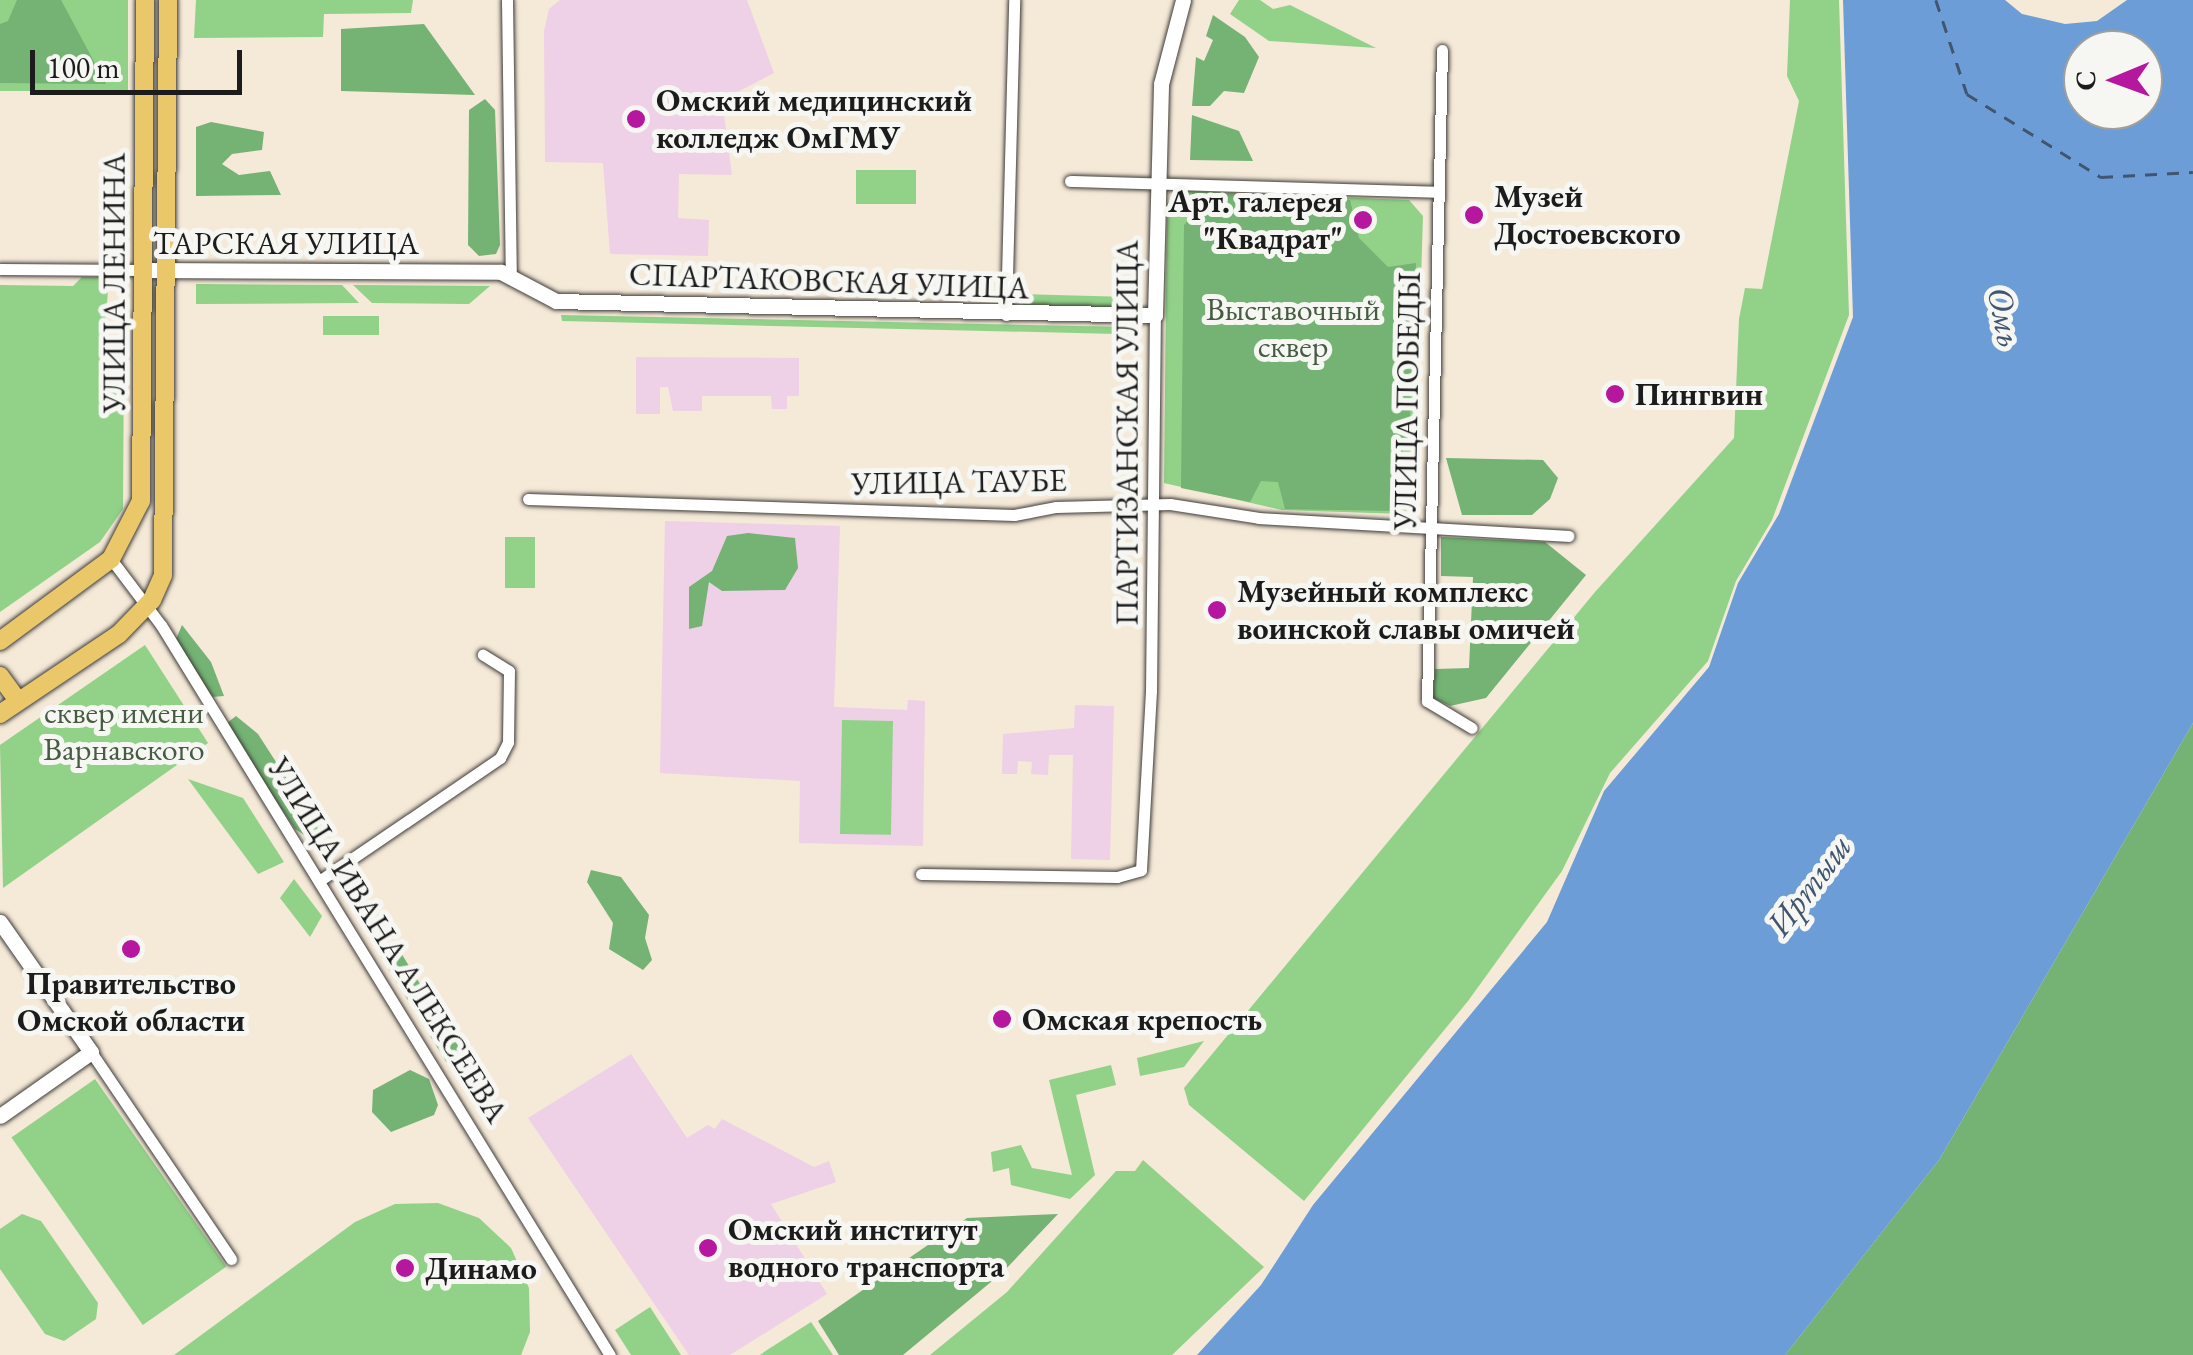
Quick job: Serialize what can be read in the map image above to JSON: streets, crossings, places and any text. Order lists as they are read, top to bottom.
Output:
{
  "streets": {
    "main road": ["УЛИЦА ЛЕНИНА"],
    "street": [
      "ТАРСКАЯ УЛИЦА",
      "СПАРТАКОВСКАЯ УЛИЦА",
      "УЛИЦА ПОБЕДЫ",
      "ПАРТИЗАНСКАЯ УЛИЦА",
      "УЛИЦА ТАУБЕ",
      "УЛИЦА ИВАНА АЛЕКСЕЕВА"
    ]
  },
  "crossings": [
    ["ТАРСКАЯ УЛИЦА", "СПАРТАКОВСКАЯ УЛИЦА"],
    ["ТАРСКАЯ УЛИЦА", "УЛИЦА ЛЕНИНА"],
    ["СПАРТАКОВСКАЯ УЛИЦА", "ПАРТИЗАНСКАЯ УЛИЦА"],
    ["УЛИЦА ЛЕНИНА", "УЛИЦА ИВАНА АЛЕКСЕЕВА"],
    ["УЛИЦА ПОБЕДЫ", "УЛИЦА ТАУБЕ"],
    ["ПАРТИЗАНСКАЯ УЛИЦА", "УЛИЦА ТАУБЕ"]
  ],
  "water": ["Омь", "Иртыш"],
  "parks": ["Выставочный сквер", "сквер имени Варнавского"],
  "places": [
    "Омский медицинский колледж ОмГМУ",
    "Музей Достоевского",
    "Арт. галерея \"Квадрат\"",
    "Пингвин",
    "Музейный комплекс воинской славы омичей",
    "Правительство Омской области",
    "Омская крепость",
    "Омский институт водного транспорта",
    "Динамо"
  ],
  "scale_bar": "100 m",
  "north": "left"
}
